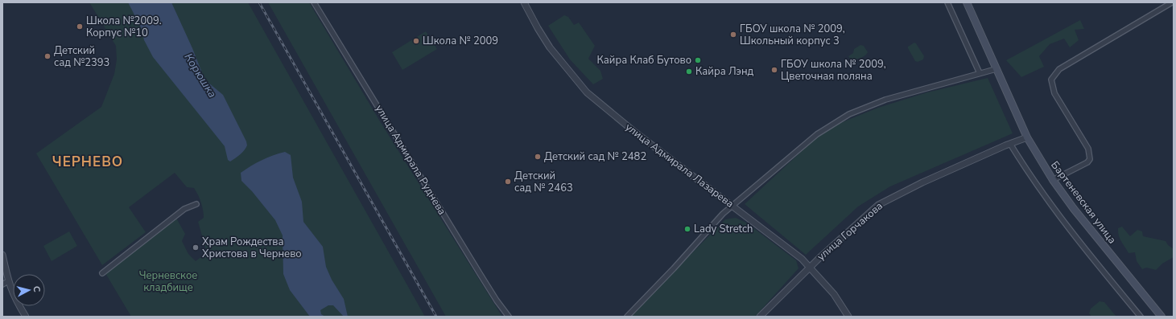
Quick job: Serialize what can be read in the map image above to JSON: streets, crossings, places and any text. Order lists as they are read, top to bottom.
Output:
{
  "streets": {
    "main road": ["Бартеневская улица"],
    "street": ["улица Адмирала Руднева", "улица Адмирала Лазарева", "улица Горчакова"]
  },
  "crossings": [
    ["улица Адмирала Лазарева", "улица Горчакова"],
    ["Бартеневская улица", "улица Горчакова"]
  ],
  "districts": ["ЧЕРНЕВО"],
  "water": ["Корюшка"],
  "parks": ["Черневское кладбище"],
  "places": [
    "Школа №2009. Корпус №10",
    "ГБОУ школа № 2009, Школьный корпус 3",
    "Школа № 2009",
    "Детский сад №2393",
    "Кайра Клаб Бутово",
    "ГБОУ школа № 2009, Цветочная поляна",
    "Кайра Лэнд",
    "Детский сад № 2482",
    "Детский сад № 2463",
    "Lady Stretch",
    "Храм Рождества Христова в Чернево"
  ],
  "north": "right"
}
